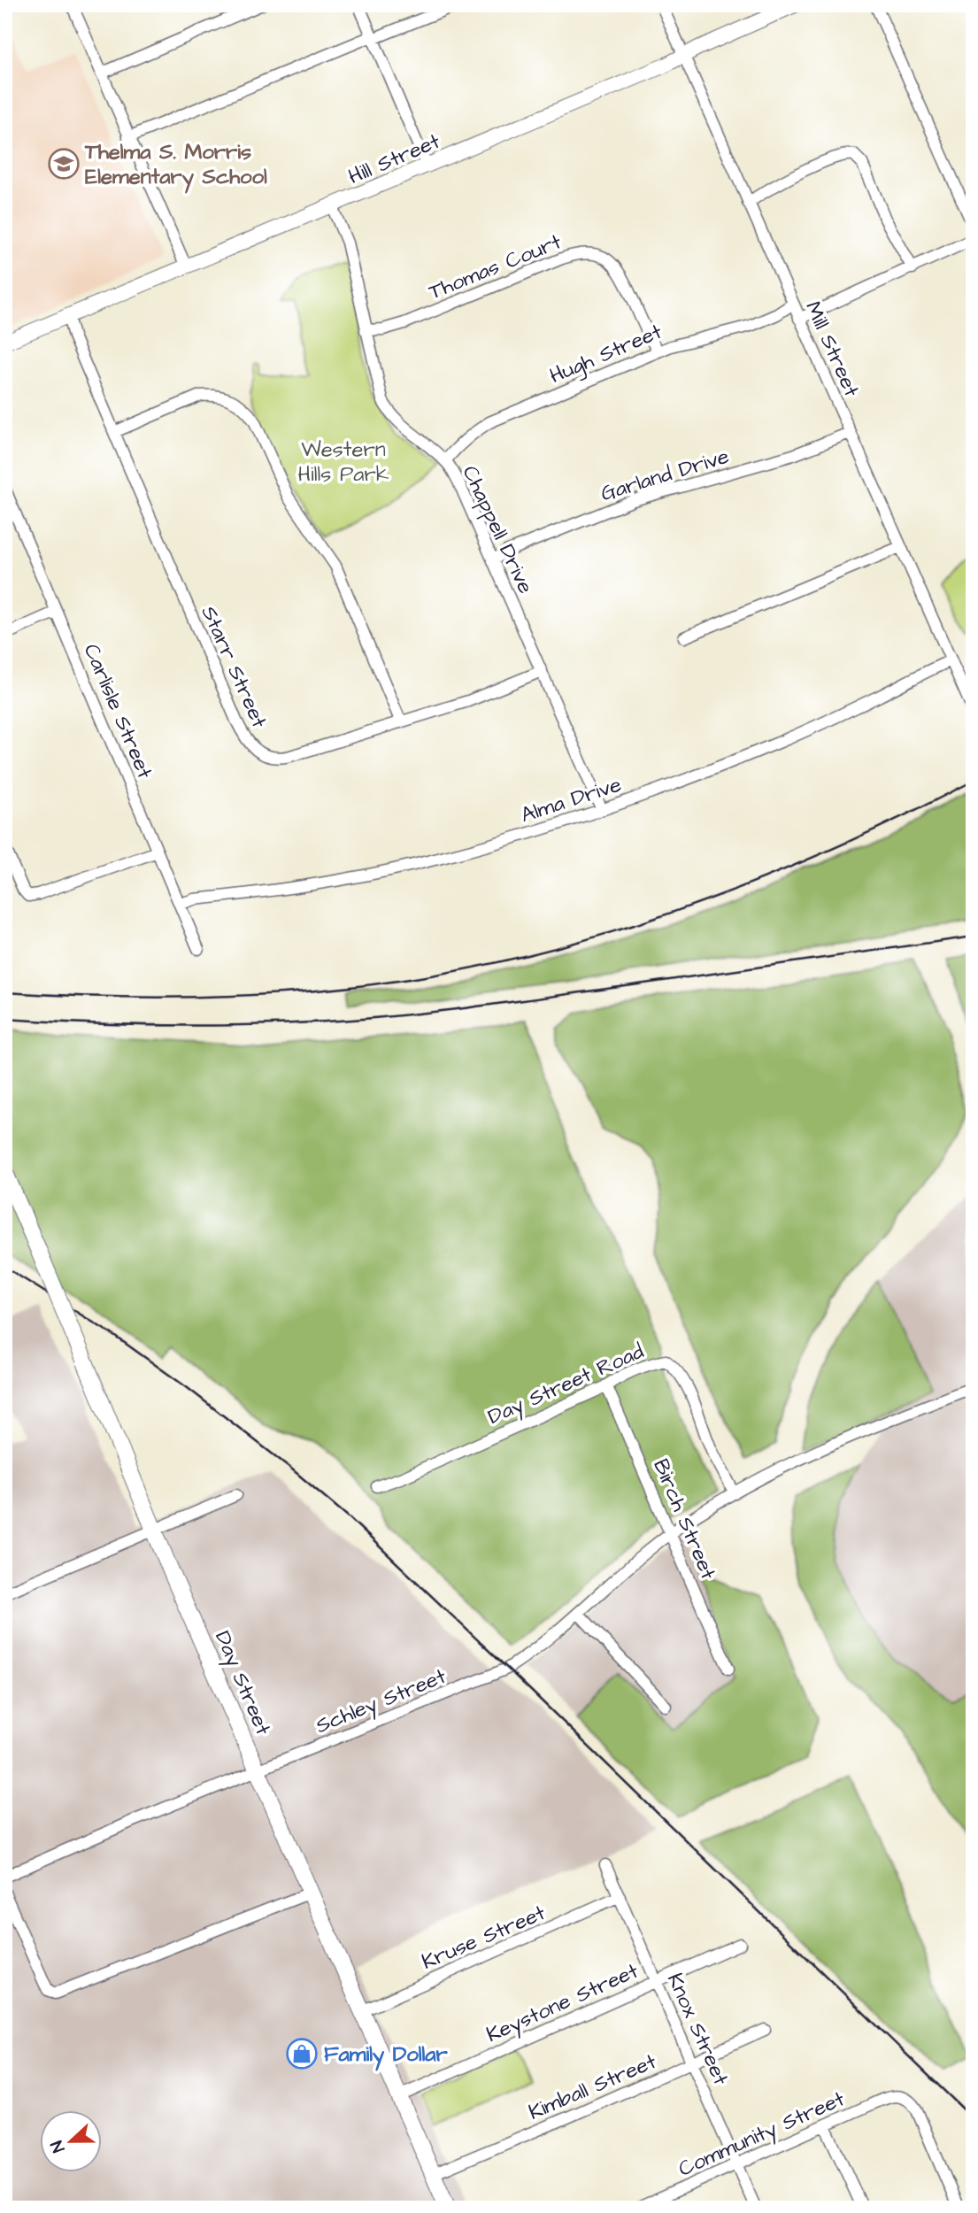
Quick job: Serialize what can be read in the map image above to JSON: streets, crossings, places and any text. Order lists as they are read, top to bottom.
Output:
{
  "streets": {
    "main road": ["Day Street"],
    "street": [
      "Hill Street",
      "Thomas Court",
      "Mill Street",
      "Hugh Street",
      "Garland Drive",
      "Chappell Drive",
      "Starr Street",
      "Carlisle Street",
      "Alma Drive",
      "Day Street Road",
      "Birch Street",
      "Schley Street",
      "Kruse Street",
      "Keystone Street",
      "Knox Street",
      "Kimball Street",
      "Community Street"
    ]
  },
  "crossings": [
    ["Hill Street", "Mill Street"],
    ["Hill Street", "Chappell Drive"],
    ["Hill Street", "Starr Street"],
    ["Thomas Court", "Hugh Street"],
    ["Thomas Court", "Chappell Drive"],
    ["Mill Street", "Hugh Street"],
    ["Mill Street", "Garland Drive"],
    ["Mill Street", "Alma Drive"],
    ["Hugh Street", "Chappell Drive"],
    ["Garland Drive", "Chappell Drive"],
    ["Chappell Drive", "Starr Street"],
    ["Chappell Drive", "Alma Drive"],
    ["Carlisle Street", "Alma Drive"],
    ["Day Street Road", "Birch Street"],
    ["Day Street Road", "Schley Street"],
    ["Birch Street", "Schley Street"],
    ["Day Street", "Schley Street"],
    ["Day Street", "Kruse Street"],
    ["Day Street", "Keystone Street"],
    ["Day Street", "Kimball Street"],
    ["Kruse Street", "Knox Street"],
    ["Keystone Street", "Knox Street"],
    ["Knox Street", "Kimball Street"],
    ["Knox Street", "Community Street"]
  ],
  "parks": ["Western Hills Park"],
  "places": {
    "school or university": ["Thelma S. Morris Elementary School"],
    "shop": ["Family Dollar"]
  },
  "north": "left"
}
